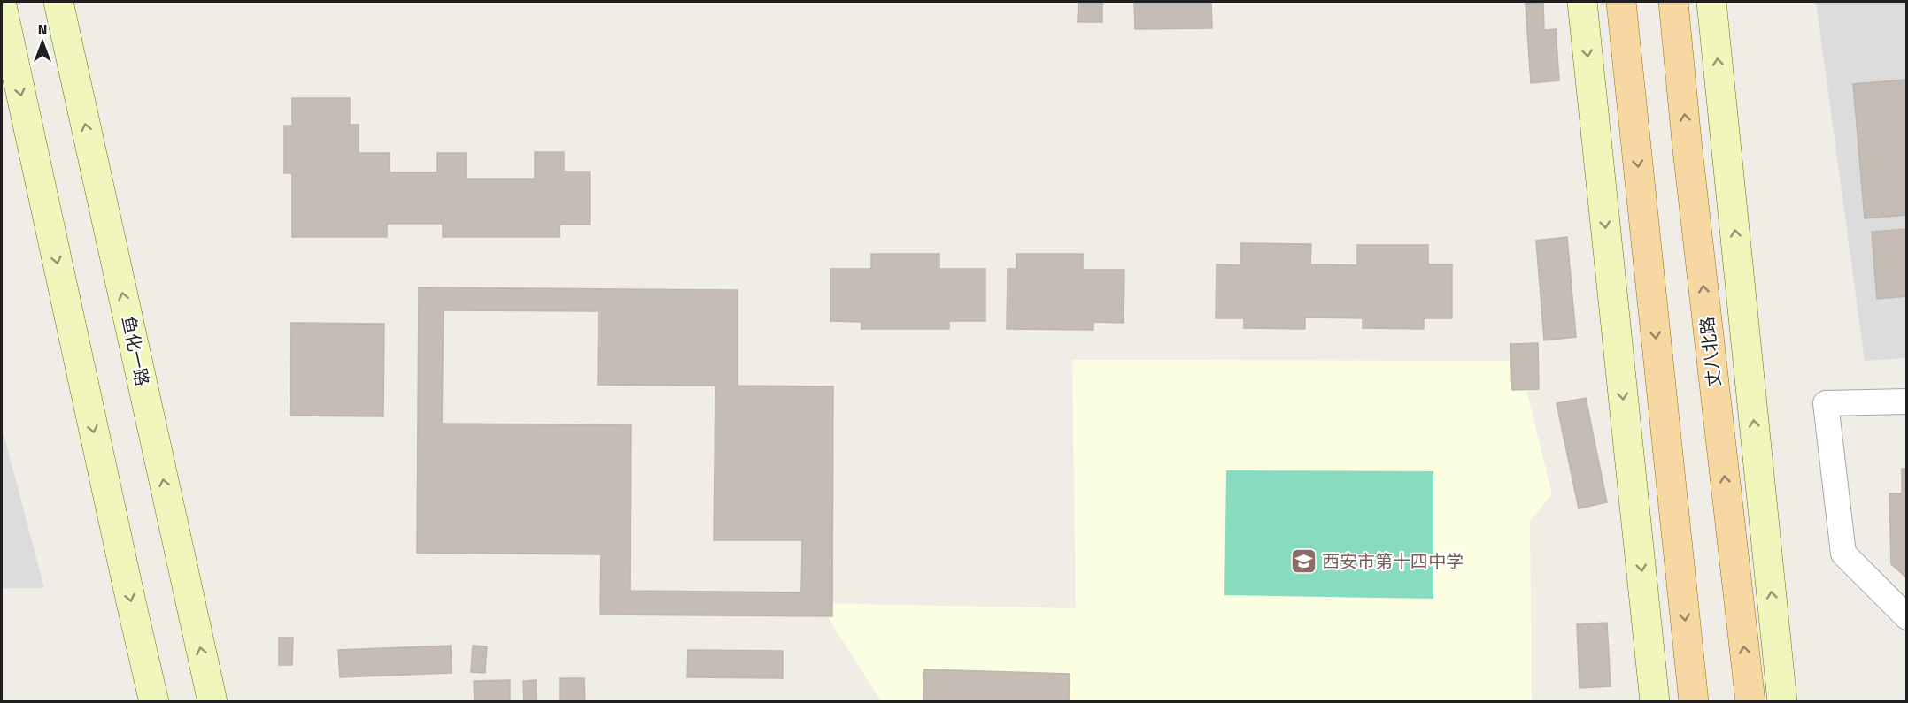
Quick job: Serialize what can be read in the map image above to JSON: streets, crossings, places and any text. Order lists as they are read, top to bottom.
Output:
{
  "streets": {
    "main road": ["鱼化一路", "丈八北路"]
  },
  "places": {
    "school or university": ["西安市第十四中学"]
  },
  "north": "top"
}
